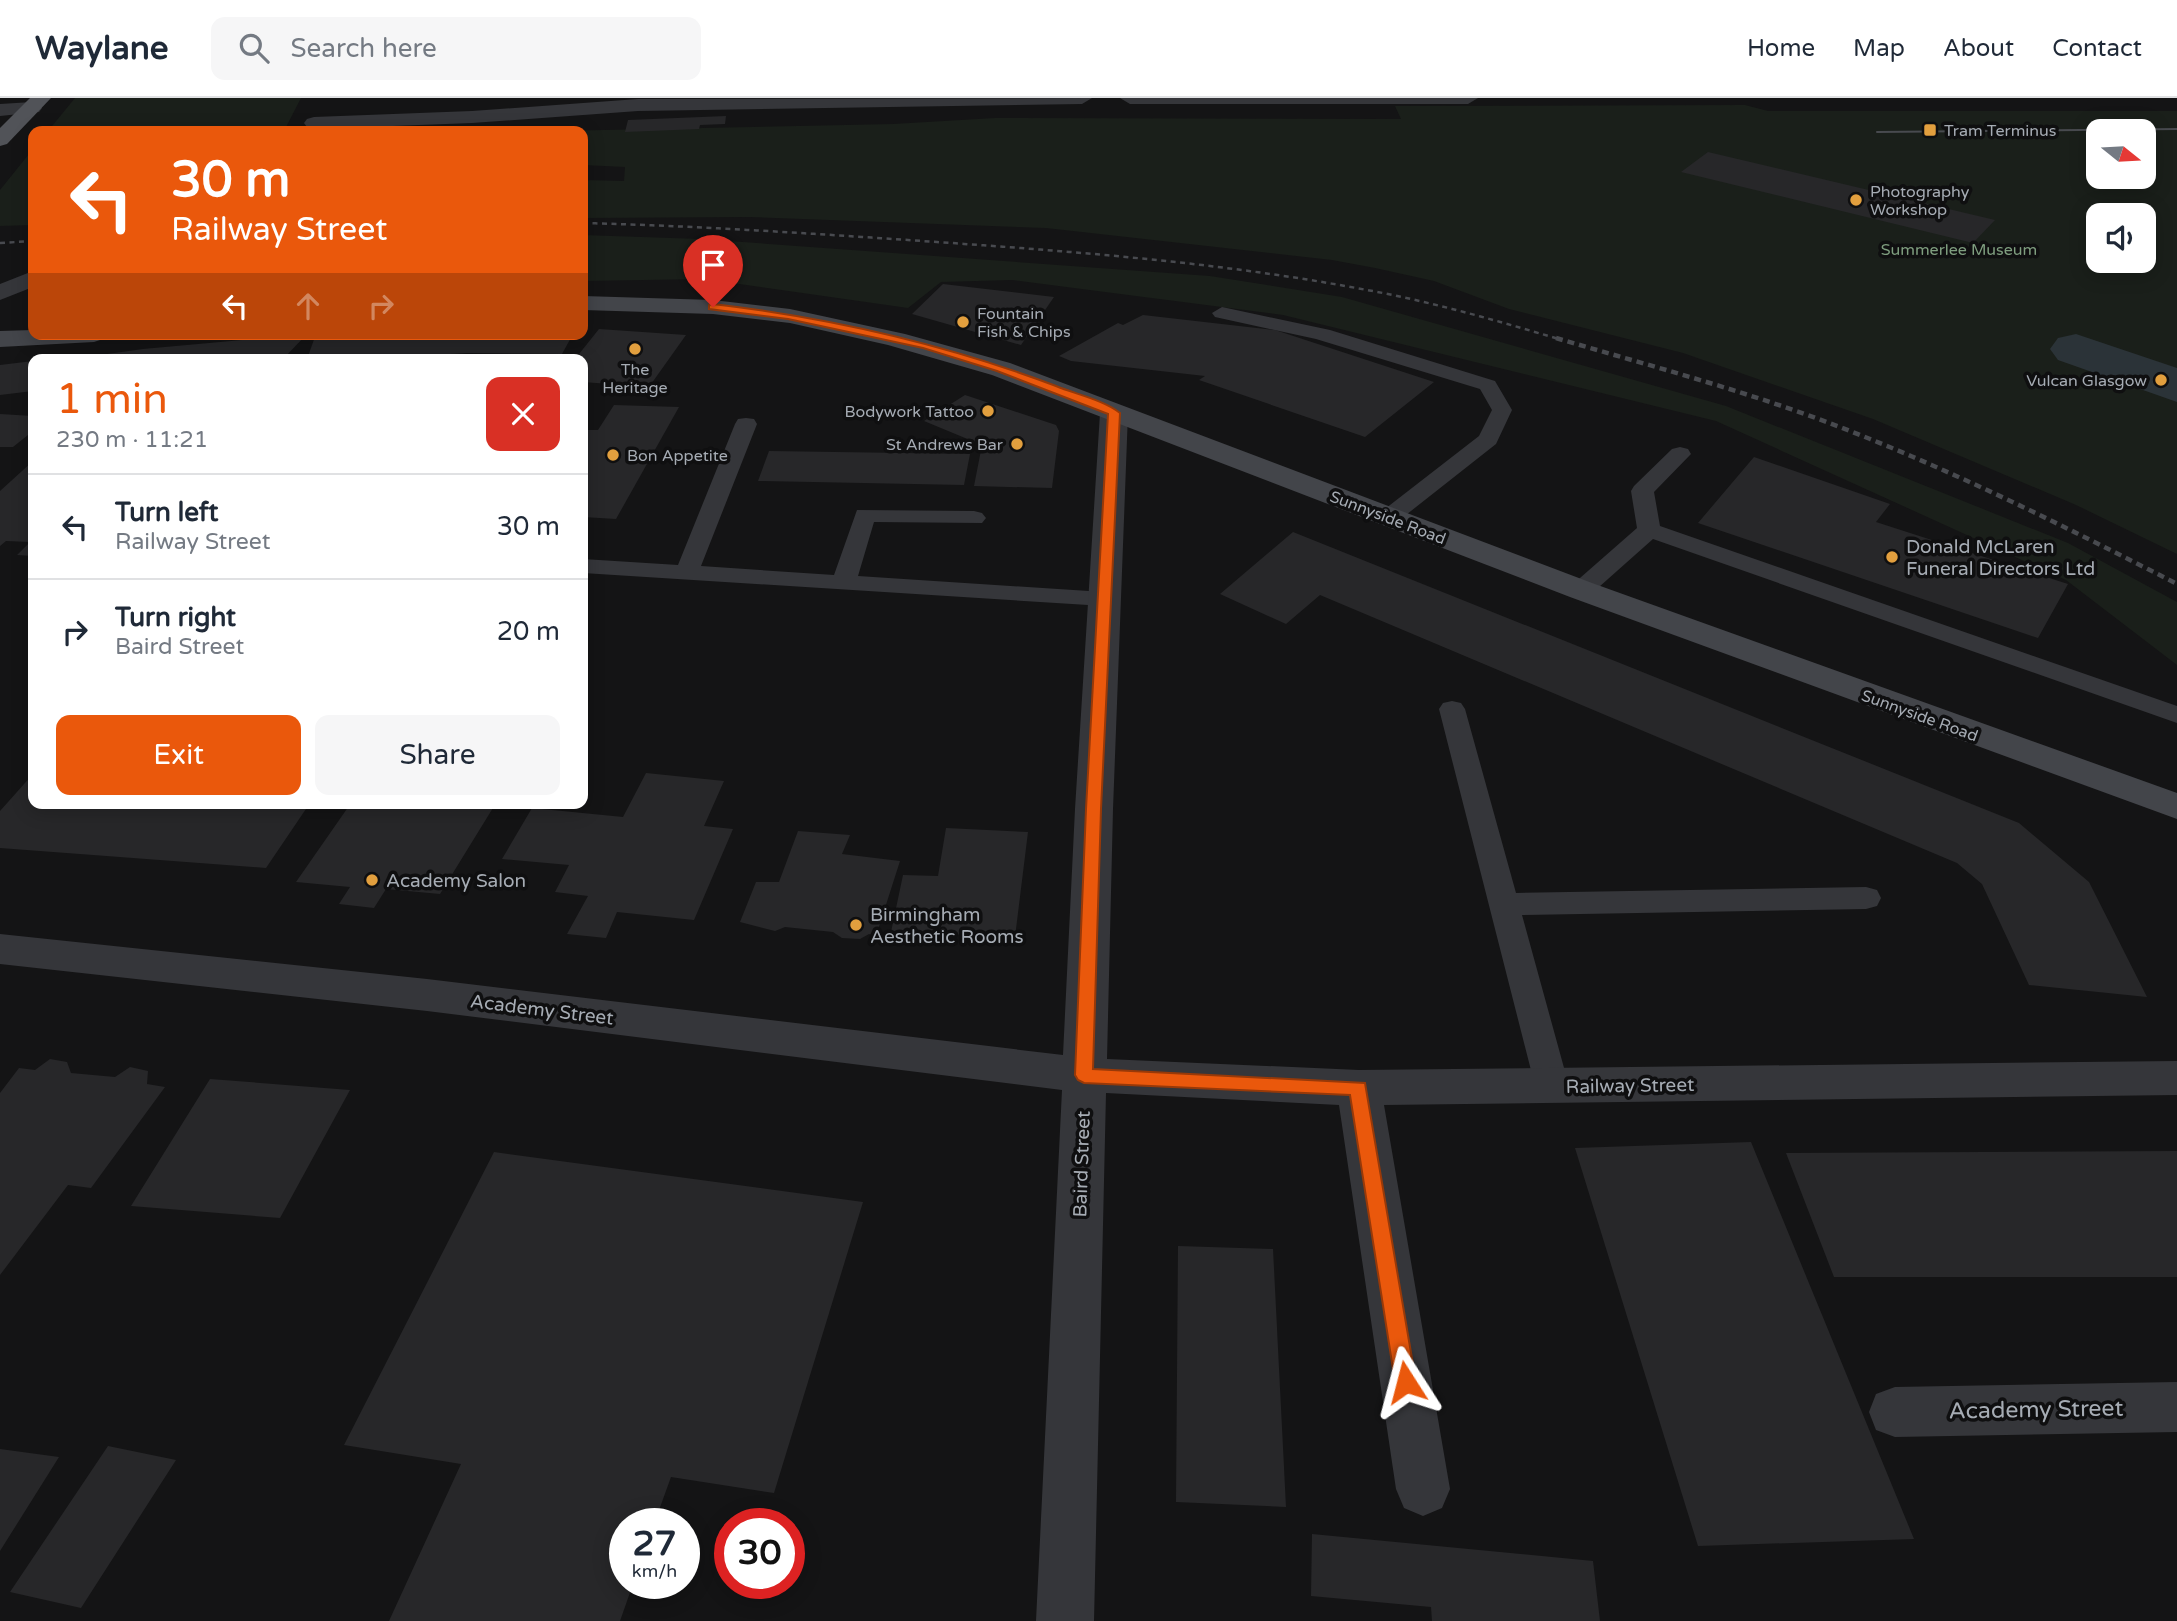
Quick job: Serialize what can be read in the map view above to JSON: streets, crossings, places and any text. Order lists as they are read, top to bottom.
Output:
{
  "streets": {
    "main road": ["Sunnyside Road"],
    "street": ["Academy Street", "Railway Street", "Baird Street"]
  },
  "crossings": [
    ["Sunnyside Road", "Baird Street"],
    ["Academy Street", "Railway Street"],
    ["Academy Street", "Baird Street"],
    ["Railway Street", "Baird Street"]
  ],
  "parks": ["Summerlee Museum"],
  "places": {
    "transit": ["Tram Terminus"],
    "other": [
      "Photography Workshop",
      "Fountain Fish & Chips",
      "The Heritage",
      "Vulcan Glasgow",
      "Bodywork Tattoo",
      "St Andrews Bar",
      "Bon Appetite",
      "Donald McLaren Funeral Directors Ltd",
      "Academy Salon",
      "Birmingham Aesthetic Rooms"
    ]
  },
  "north": "right",
  "page": {
    "header": "Waylane",
    "search": "Search here",
    "nav": [
      "Home",
      "Map",
      "About",
      "Contact"
    ],
    "turn": ["30 m", "Railway Street"],
    "heading": ["1 min", "230 m · 11:21"],
    "list": [
      {
        "name": "Turn left",
        "note": "Railway Street",
        "value": "30 m"
      },
      {
        "name": "Turn right",
        "note": "Baird Street",
        "value": "20 m"
      }
    ],
    "buttons": ["Exit", "Share"],
    "speed": "27 km/h",
    "limit": "30"
  }
}
